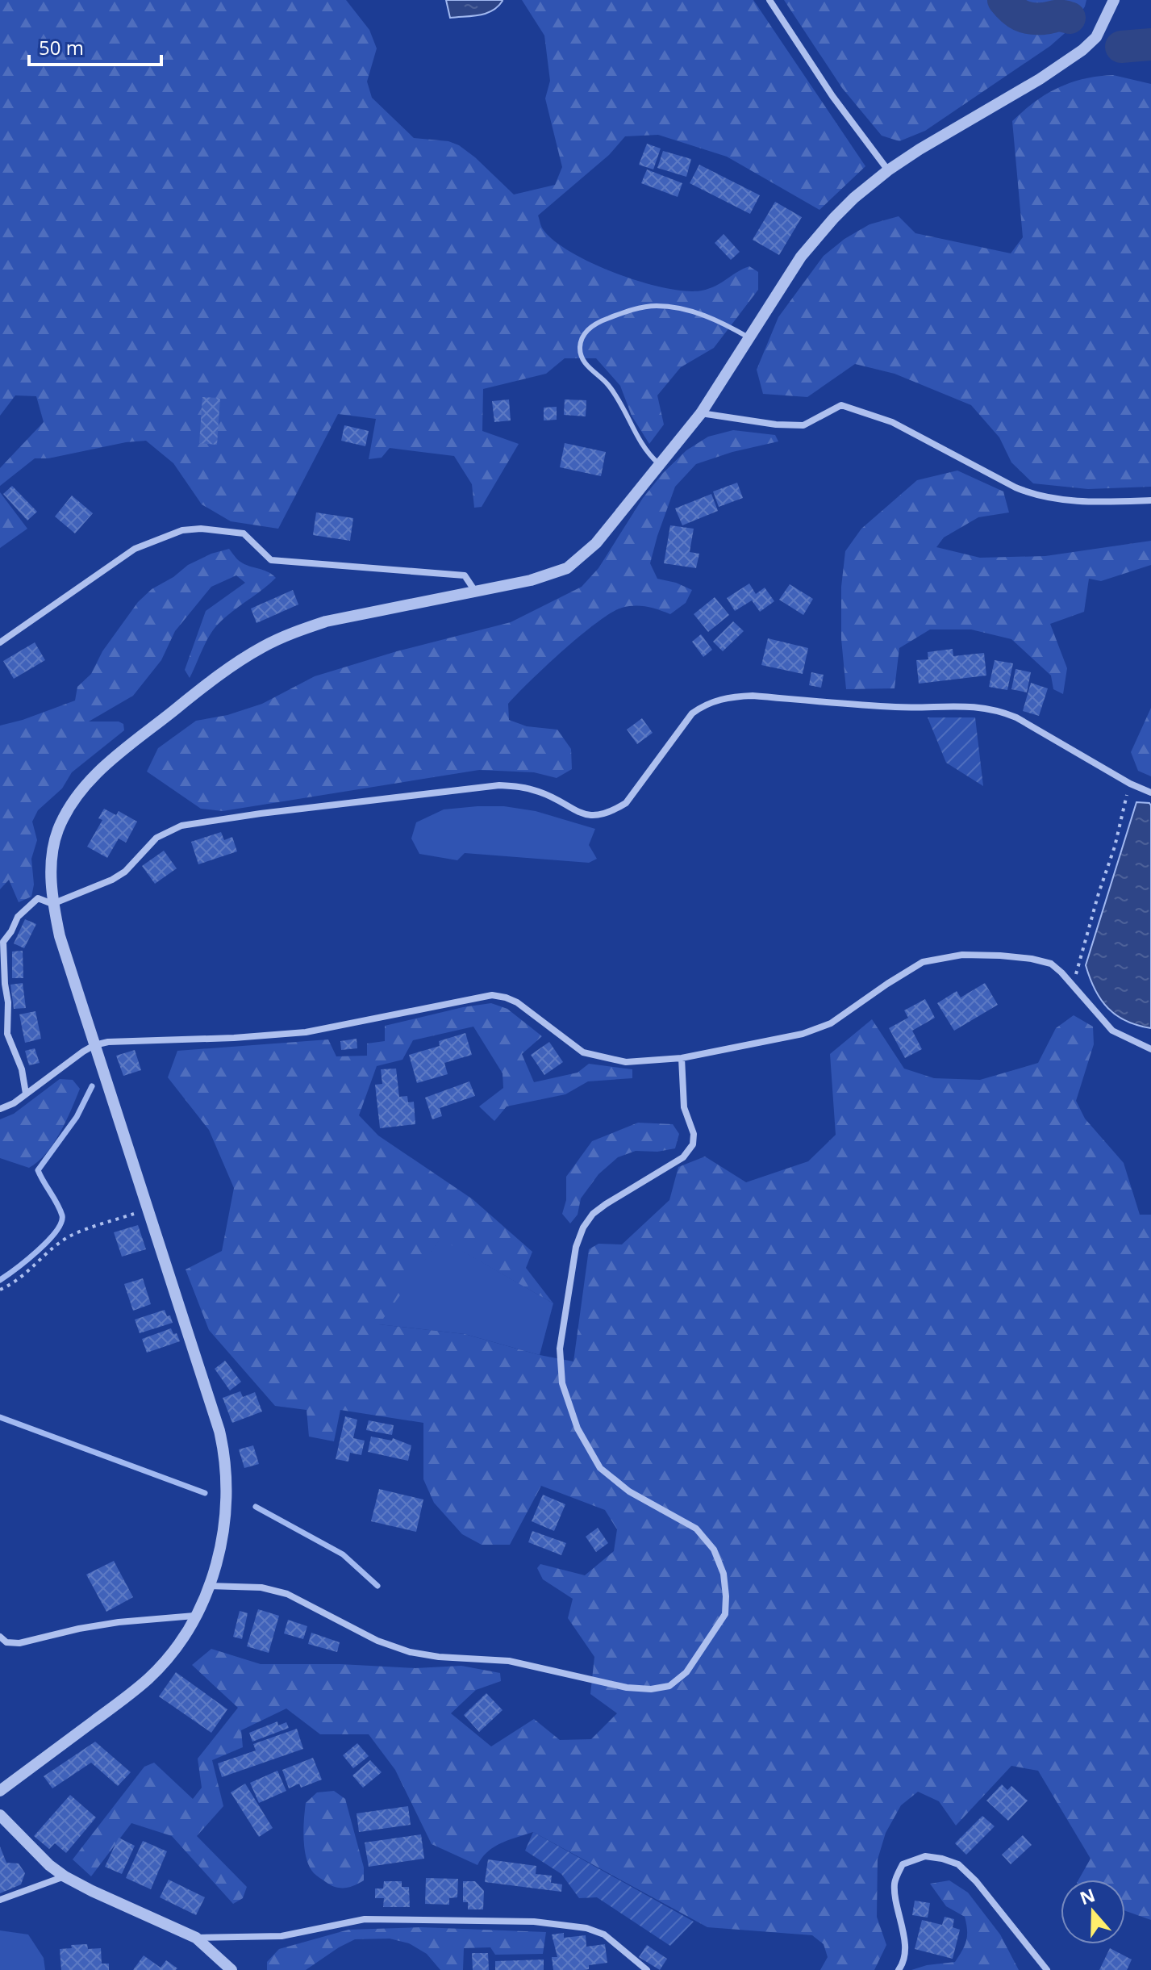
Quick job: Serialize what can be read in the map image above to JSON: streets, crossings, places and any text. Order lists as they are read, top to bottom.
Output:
{
  "scale_bar": "50 m",
  "north": "top"
}
